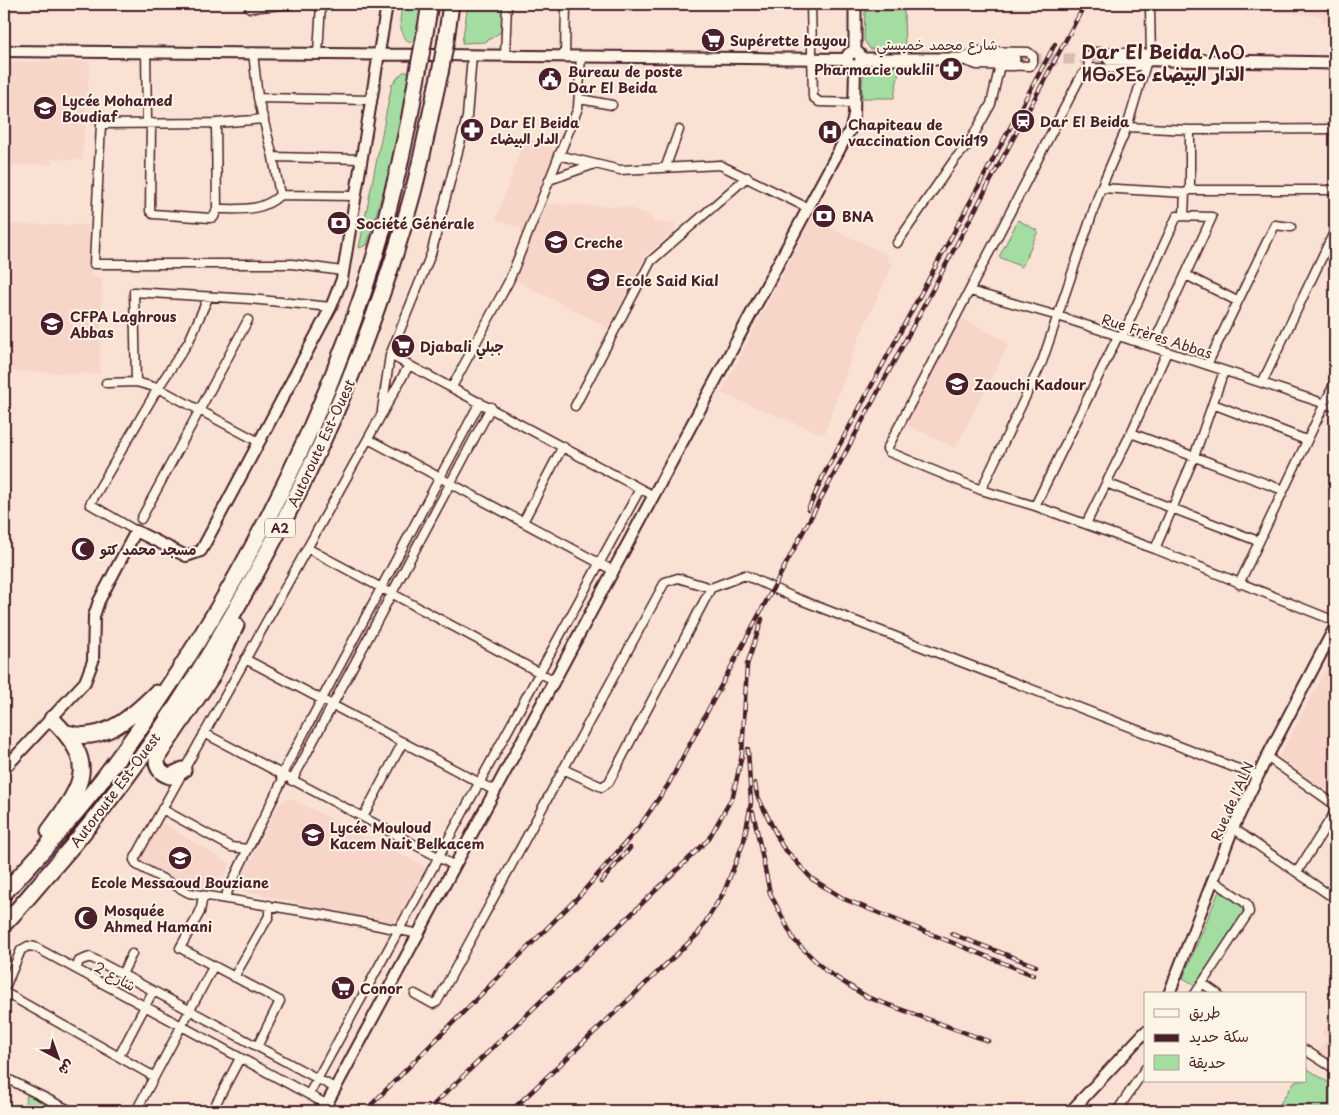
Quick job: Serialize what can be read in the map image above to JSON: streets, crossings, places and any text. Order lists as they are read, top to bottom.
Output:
{
  "streets": {
    "highway": ["Autoroute Est-Ouest", "A2"],
    "main road": ["شارع محمد خميستي"],
    "street": ["Rue Frères Abbas", "Rue de l'ALN", "شارع 2"]
  },
  "districts": ["Dar El Beida ⴷⴰⵔ ⵍⴱⴰⵢⴹⴰ الدار البيضاء"],
  "places": {
    "supermarket": ["Supérette bayou", "Djabali جبلي", "Conor"],
    "pharmacy": ["Pharmacie ouklil", "Dar El Beida الدار البيضاء"],
    "public building": ["Bureau de poste Dar El Beida"],
    "school or university": [
      "Lycée Mohamed Boudiaf",
      "Creche",
      "Ecole Said Kial",
      "CFPA Laghrous Abbas",
      "Zaouchi Kadour",
      "Lycée Mouloud Kacem Nait Belkacem",
      "Ecole Messaoud Bouziane"
    ],
    "station": ["Dar El Beida"],
    "hospital": ["Chapiteau de vaccination Covid19"],
    "bank": ["BNA", "Société Générale"],
    "mosque": ["مسجد محمد كتو", "Mosquée Ahmed Hamani"]
  },
  "legend": ["طريق", "سكة حديد", "حديقة"],
  "north": "bottom right"
}
